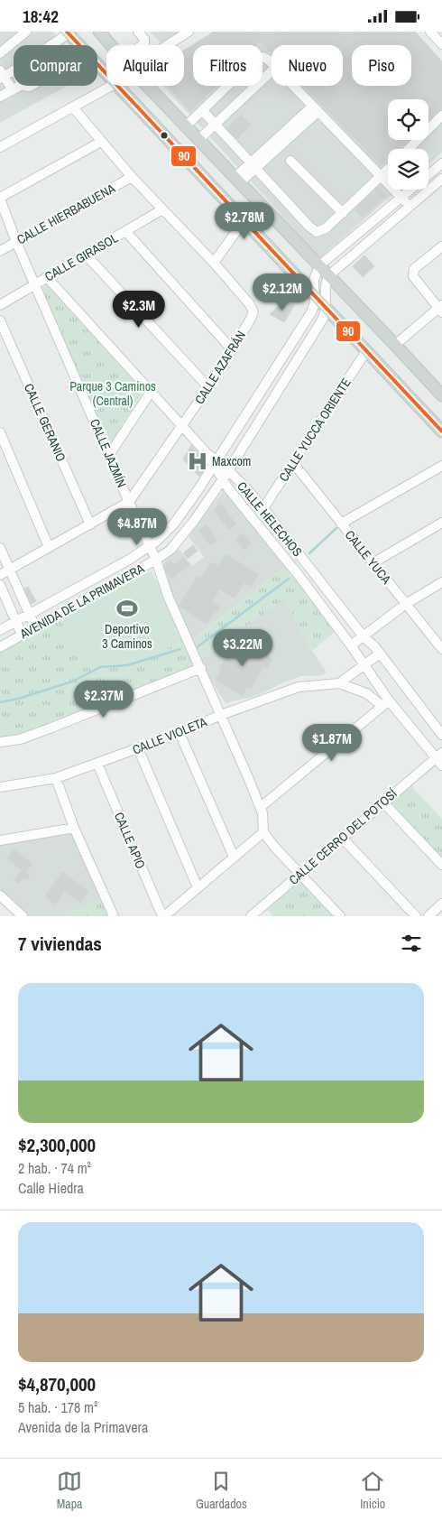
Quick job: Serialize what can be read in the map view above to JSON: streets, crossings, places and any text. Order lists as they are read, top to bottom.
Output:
{
  "streets": {
    "street": [
      "CALLE HIERBABUENA",
      "CALLE GIRASOL",
      "CALLE AZAFRÁN",
      "CALLE GERANIO",
      "CALLE YUCCA ORIENTE",
      "CALLE JAZMÍN",
      "CALLE HELECHOS",
      "CALLE YUCA",
      "AVENIDA DE LA PRIMAVERA",
      "CALLE VIOLETA",
      "CALLE CERRO DEL POTOSÍ",
      "CALLE APIO"
    ]
  },
  "crossings": [
    ["CALLE HIERBABUENA", "CALLE AZAFRÁN"],
    ["CALLE HIERBABUENA", "CALLE JAZMÍN"],
    ["CALLE GIRASOL", "CALLE AZAFRÁN"],
    ["CALLE GIRASOL", "CALLE JAZMÍN"],
    ["CALLE GIRASOL", "CALLE HELECHOS"],
    ["CALLE AZAFRÁN", "CALLE GERANIO"],
    ["CALLE AZAFRÁN", "CALLE JAZMÍN"],
    ["CALLE AZAFRÁN", "CALLE HELECHOS"],
    ["CALLE YUCCA ORIENTE", "CALLE HELECHOS"],
    ["CALLE YUCCA ORIENTE", "CALLE YUCA"],
    ["CALLE JAZMÍN", "AVENIDA DE LA PRIMAVERA"],
    ["CALLE JAZMÍN", "CALLE VIOLETA"],
    ["CALLE HELECHOS", "AVENIDA DE LA PRIMAVERA"],
    ["CALLE HELECHOS", "CALLE VIOLETA"],
    ["AVENIDA DE LA PRIMAVERA", "CALLE VIOLETA"],
    ["CALLE VIOLETA", "CALLE CERRO DEL POTOSÍ"],
    ["CALLE VIOLETA", "CALLE APIO"]
  ],
  "parks": ["Parque 3 Caminos (Central)"],
  "places": {
    "hospital": ["Maxcom"],
    "sports": ["Deportivo 3 Caminos"]
  },
  "lines": ["transit line 90"],
  "page": {
    "status": "18:42",
    "chip": [
      "Comprar",
      "Alquilar",
      "Filtros",
      "Nuevo",
      "Piso"
    ],
    "price": [
      "$2.78M",
      "$2.12M",
      "$2.3M",
      "$4.87M",
      "$3.22M",
      "$2.37M",
      "$1.87M"
    ],
    "heading": "7 viviendas",
    "list": [
      {
        "name": "$2,300,000",
        "note": "2 hab. · 74 m² · Calle Hiedra"
      },
      {
        "name": "$4,870,000",
        "note": "5 hab. · 178 m² · Avenida de la Primavera"
      }
    ],
    "tabs": ["Mapa", "Guardados", "Inicio"]
  }
}
